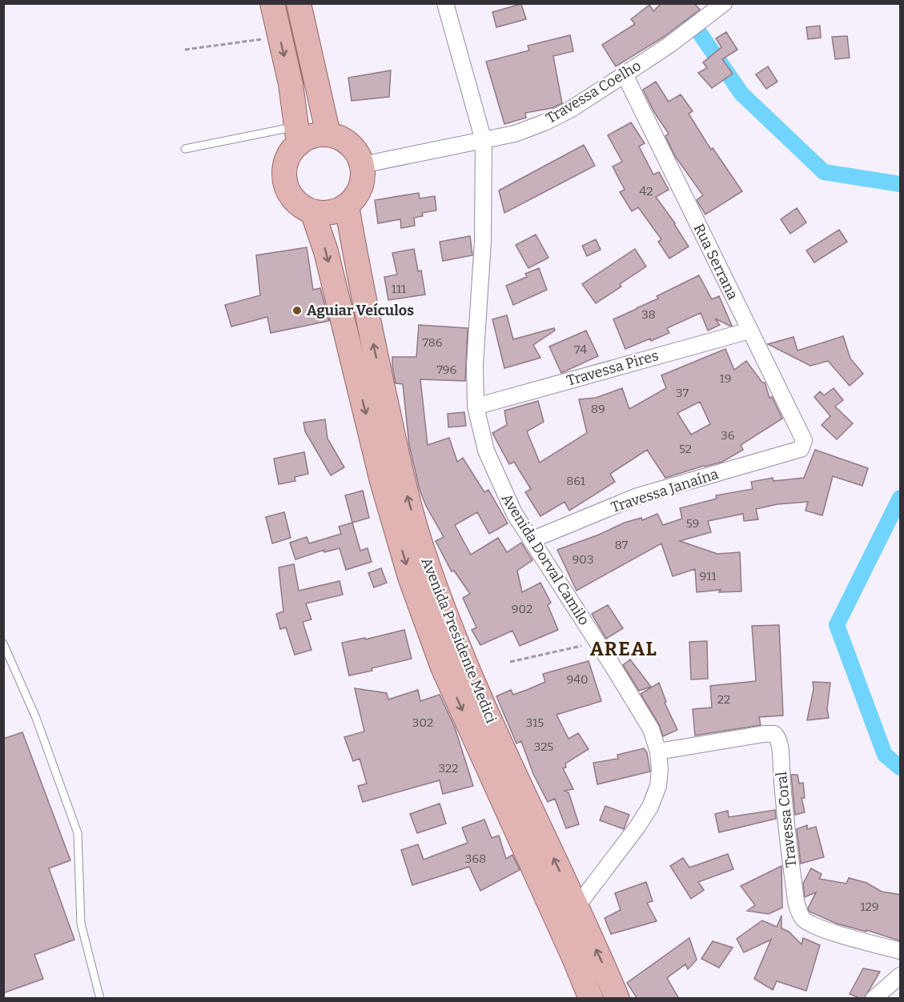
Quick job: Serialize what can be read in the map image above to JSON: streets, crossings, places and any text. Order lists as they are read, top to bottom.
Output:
{
  "streets": {
    "main road": ["Avenida Presidente Medici"],
    "street": [
      "Travessa Coelho",
      "Rua Serrana",
      "Travessa Pires",
      "Travessa Janaína",
      "Avenida Dorval Camilo",
      "Travessa Coral"
    ]
  },
  "crossings": [
    ["Travessa Coelho", "Rua Serrana"],
    ["Travessa Coelho", "Avenida Dorval Camilo"],
    ["Travessa Coelho", "Avenida Presidente Medici"],
    ["Rua Serrana", "Travessa Pires"],
    ["Rua Serrana", "Travessa Janaína"],
    ["Travessa Pires", "Avenida Dorval Camilo"],
    ["Travessa Janaína", "Avenida Dorval Camilo"],
    ["Avenida Dorval Camilo", "Avenida Presidente Medici"],
    ["Avenida Dorval Camilo", "Travessa Coral"]
  ],
  "districts": ["AREAL"],
  "places": ["Aguiar Veículos"],
  "house_numbers": [
    "42",
    "111",
    "38",
    "786",
    "74",
    "796",
    "19",
    "37",
    "89",
    "36",
    "52",
    "861",
    "59",
    "87",
    "903",
    "911",
    "902",
    "940",
    "22",
    "302",
    "315",
    "325",
    "322",
    "368",
    "129"
  ]
}
